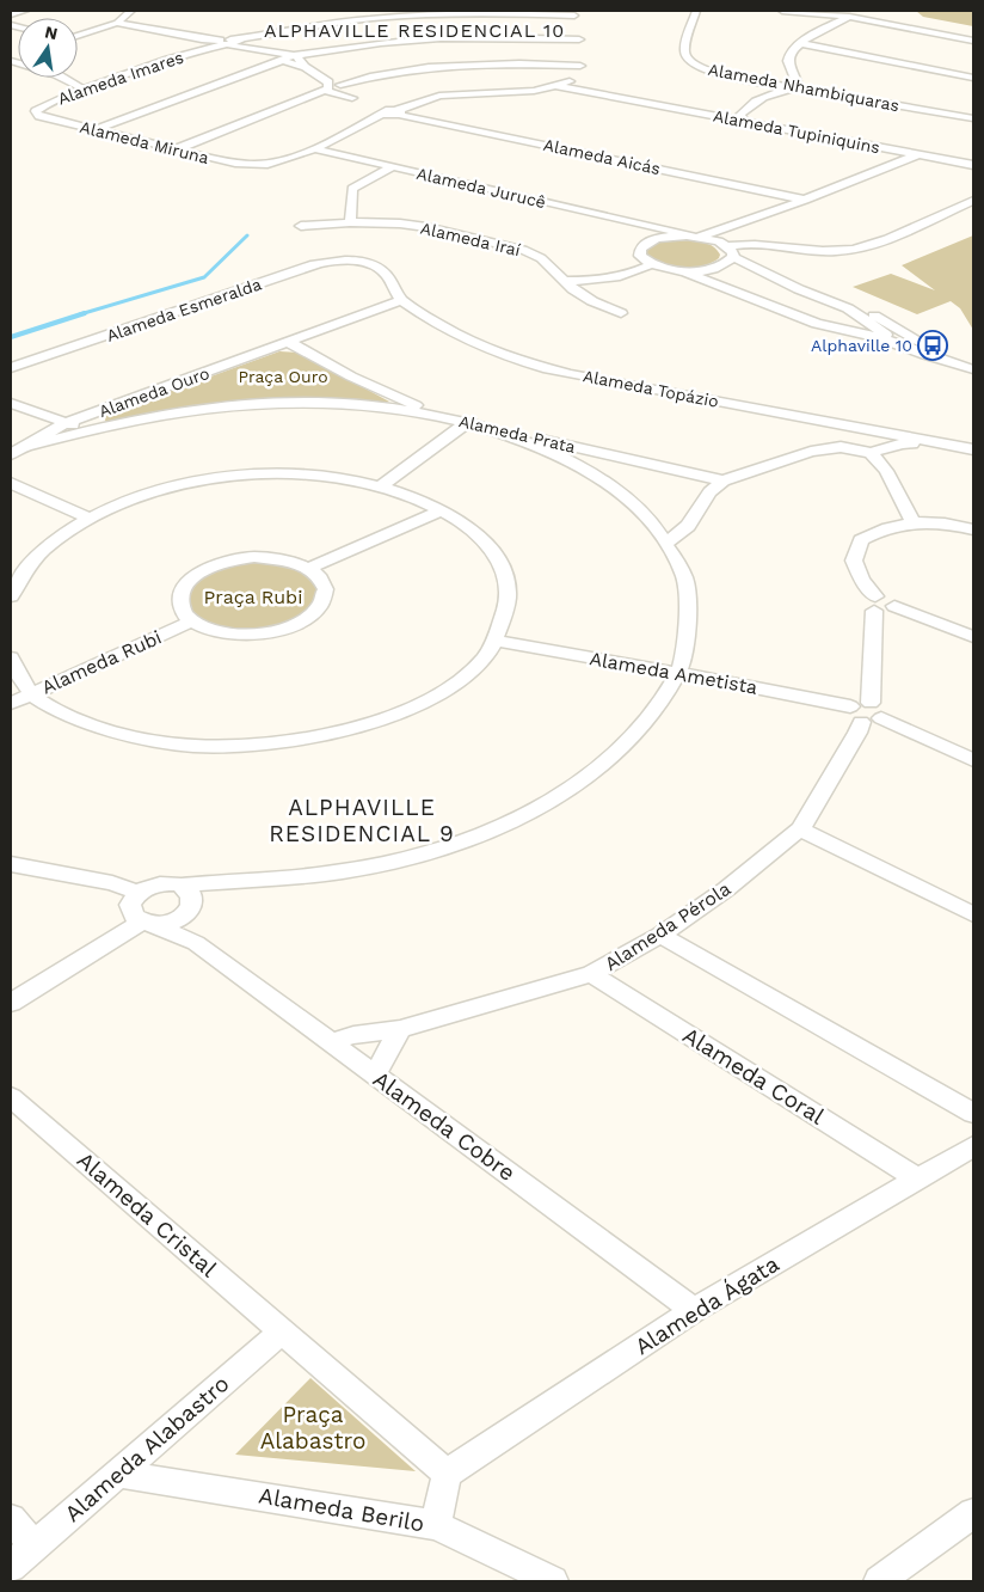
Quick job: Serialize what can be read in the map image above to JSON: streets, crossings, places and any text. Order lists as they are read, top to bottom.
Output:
{
  "streets": {
    "street": [
      "Alameda Imares",
      "Alameda Nhambiquaras",
      "Alameda Tupiniquins",
      "Alameda Miruna",
      "Alameda Aicás",
      "Alameda Jurucê",
      "Alameda Iraí",
      "Alameda Esmeralda",
      "Alameda Topázio",
      "Alameda Ouro",
      "Alameda Prata",
      "Alameda Rubi",
      "Alameda Ametista",
      "Alameda Pérola",
      "Alameda Coral",
      "Alameda Cobre",
      "Alameda Cristal",
      "Alameda Ágata",
      "Alameda Alabastro",
      "Alameda Berilo"
    ]
  },
  "crossings": [
    ["Alameda Imares", "Alameda Miruna"],
    ["Alameda Tupiniquins", "Alameda Miruna"],
    ["Alameda Miruna", "Alameda Aicás"],
    ["Alameda Miruna", "Alameda Jurucê"],
    ["Alameda Esmeralda", "Alameda Topázio"],
    ["Alameda Topázio", "Alameda Ouro"],
    ["Alameda Ouro", "Alameda Prata"],
    ["Alameda Ametista", "Alameda Pérola"],
    ["Alameda Pérola", "Alameda Coral"],
    ["Alameda Pérola", "Alameda Cobre"],
    ["Alameda Coral", "Alameda Ágata"],
    ["Alameda Cobre", "Alameda Ágata"],
    ["Alameda Cristal", "Alameda Alabastro"],
    ["Alameda Alabastro", "Alameda Berilo"]
  ],
  "districts": ["ALPHAVILLE RESIDENCIAL 10", "ALPHAVILLE RESIDENCIAL 9"],
  "parks": ["Praça Ouro", "Praça Rubi", "Praça Alabastro"],
  "places": {
    "bus stop": ["Alphaville 10"]
  },
  "north": "top"
}
